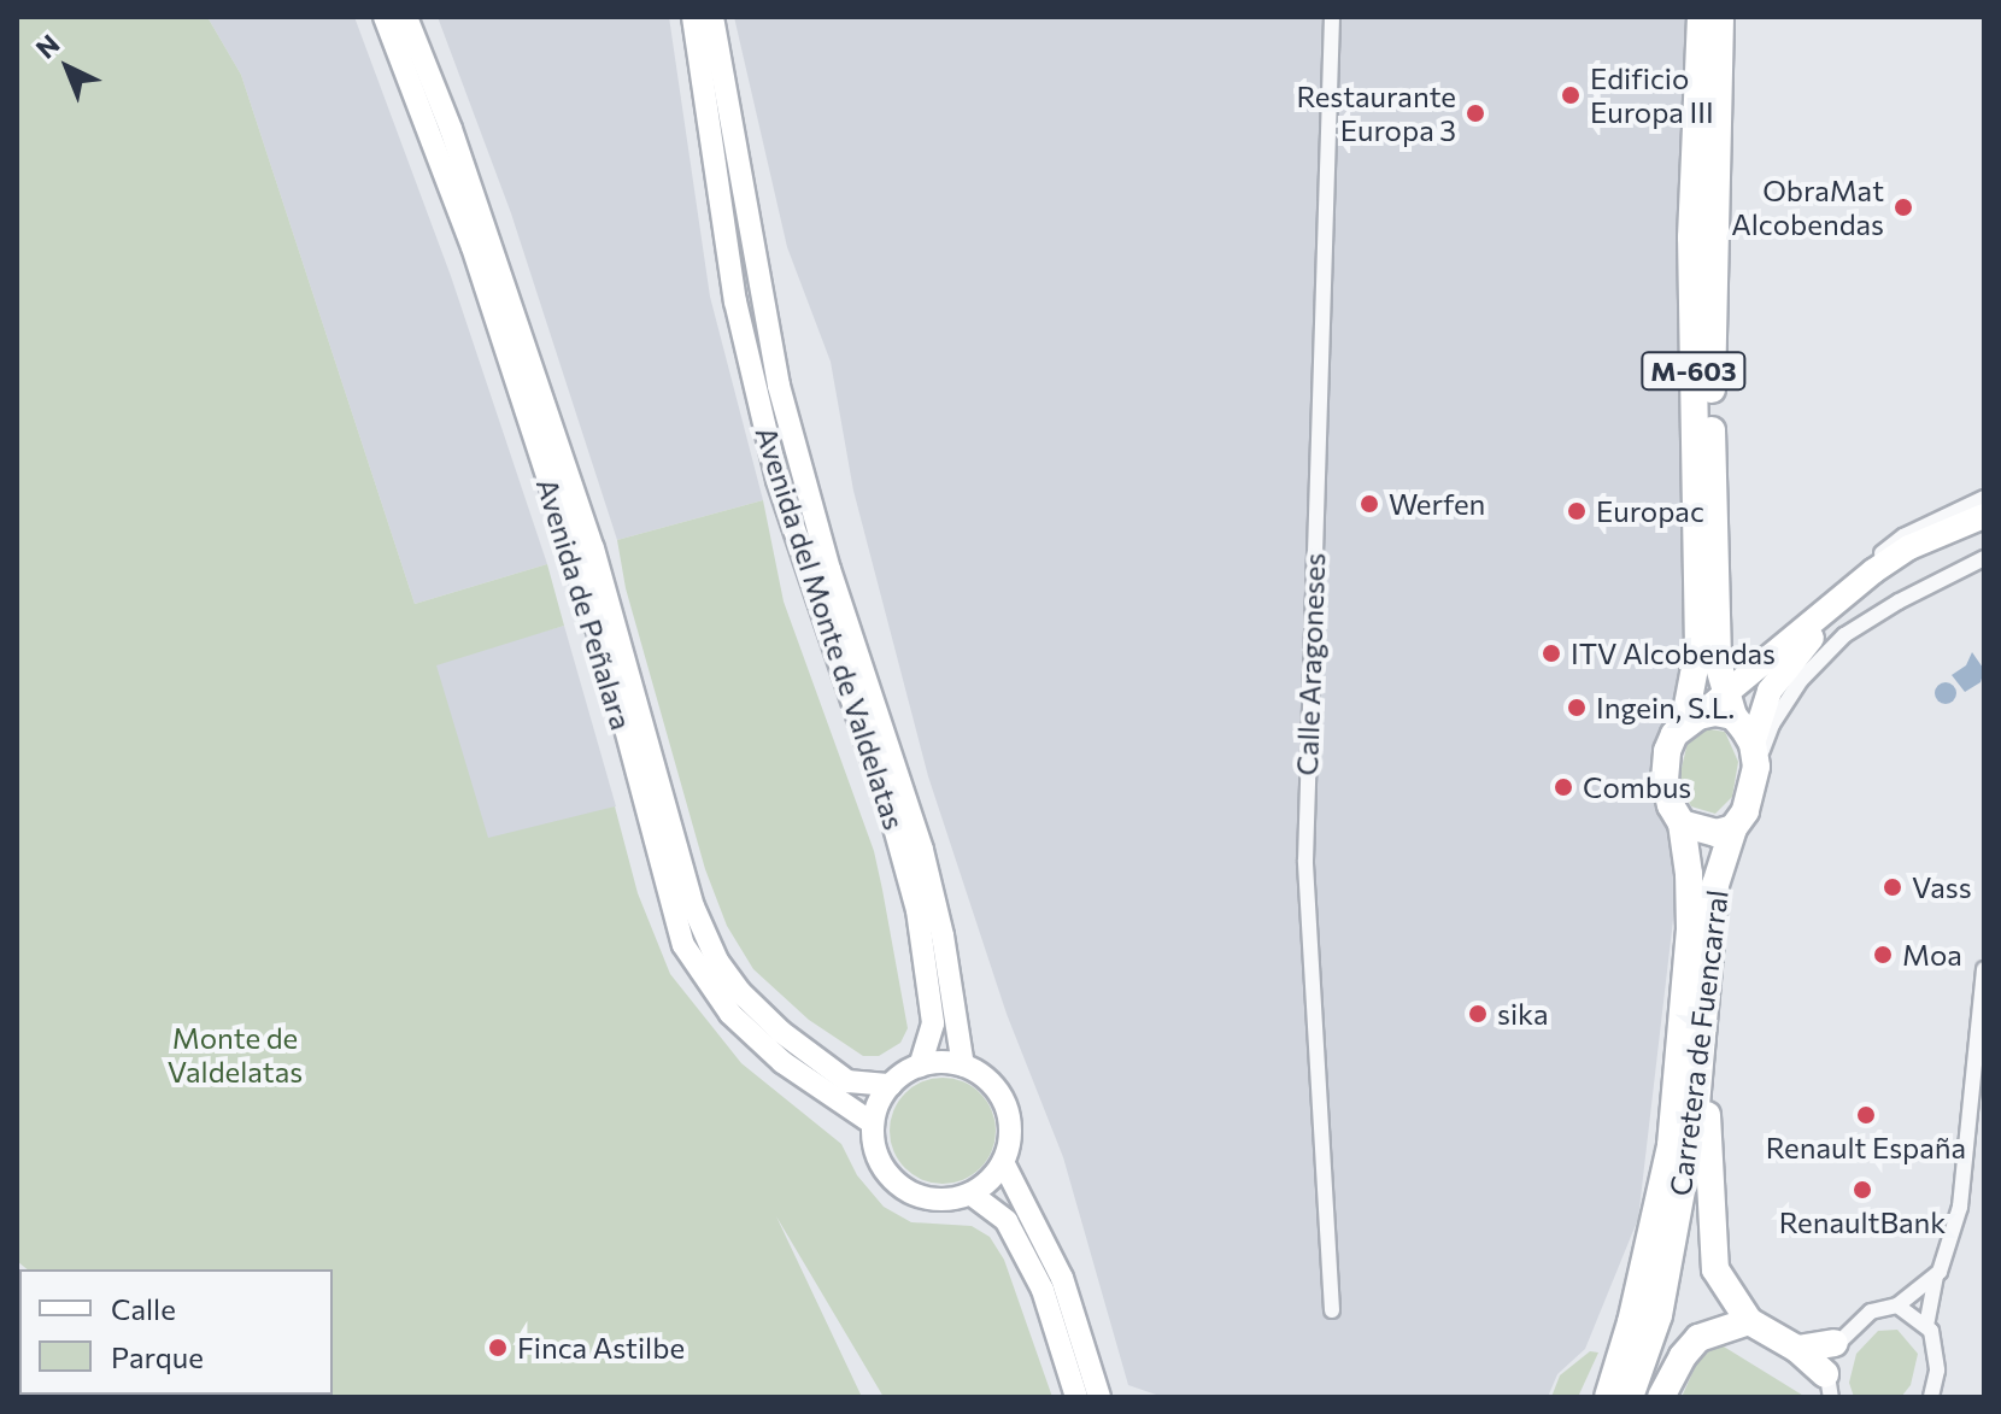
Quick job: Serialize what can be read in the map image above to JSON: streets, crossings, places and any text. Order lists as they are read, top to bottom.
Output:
{
  "streets": {
    "highway": ["M-603", "Carretera de Fuencarral"],
    "street": ["Avenida de Peñalara", "Avenida del Monte de Valdelatas", "Calle Aragoneses"]
  },
  "crossings": [
    ["M-603", "Carretera de Fuencarral"],
    ["Avenida de Peñalara", "Avenida del Monte de Valdelatas"]
  ],
  "parks": ["Monte de Valdelatas"],
  "places": [
    "Edificio Europa III",
    "Restaurante Europa 3",
    "ObraMat Alcobendas",
    "Werfen",
    "Europac",
    "ITV Alcobendas",
    "Ingein, S.L.",
    "Combus",
    "Vass",
    "Moa",
    "sika",
    "Renault España",
    "RenaultBank",
    "Finca Astilbe"
  ],
  "legend": ["Calle", "Parque"],
  "north": "top left"
}
